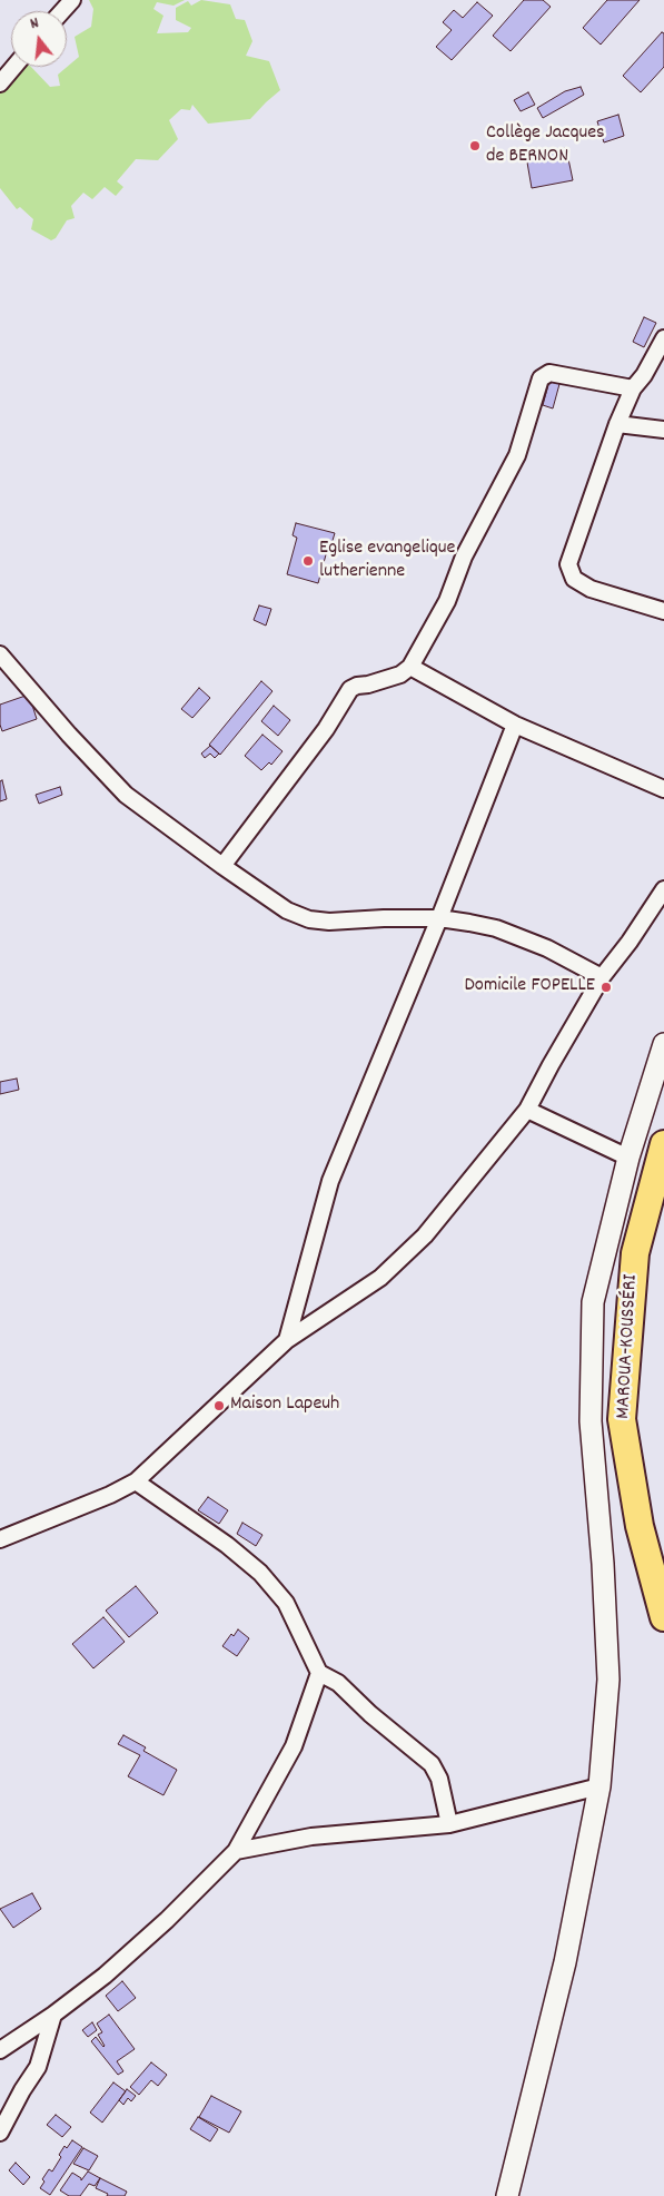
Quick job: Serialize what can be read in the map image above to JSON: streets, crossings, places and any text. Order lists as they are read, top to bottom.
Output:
{
  "streets": {
    "highway": ["MAROUA-KOUSSÉRI"]
  },
  "places": [
    "Collège Jacques de BERNON",
    "Eglise evangelique lutherienne",
    "Domicile FOPELLE",
    "Maison Lapeuh"
  ],
  "north": "top"
}
